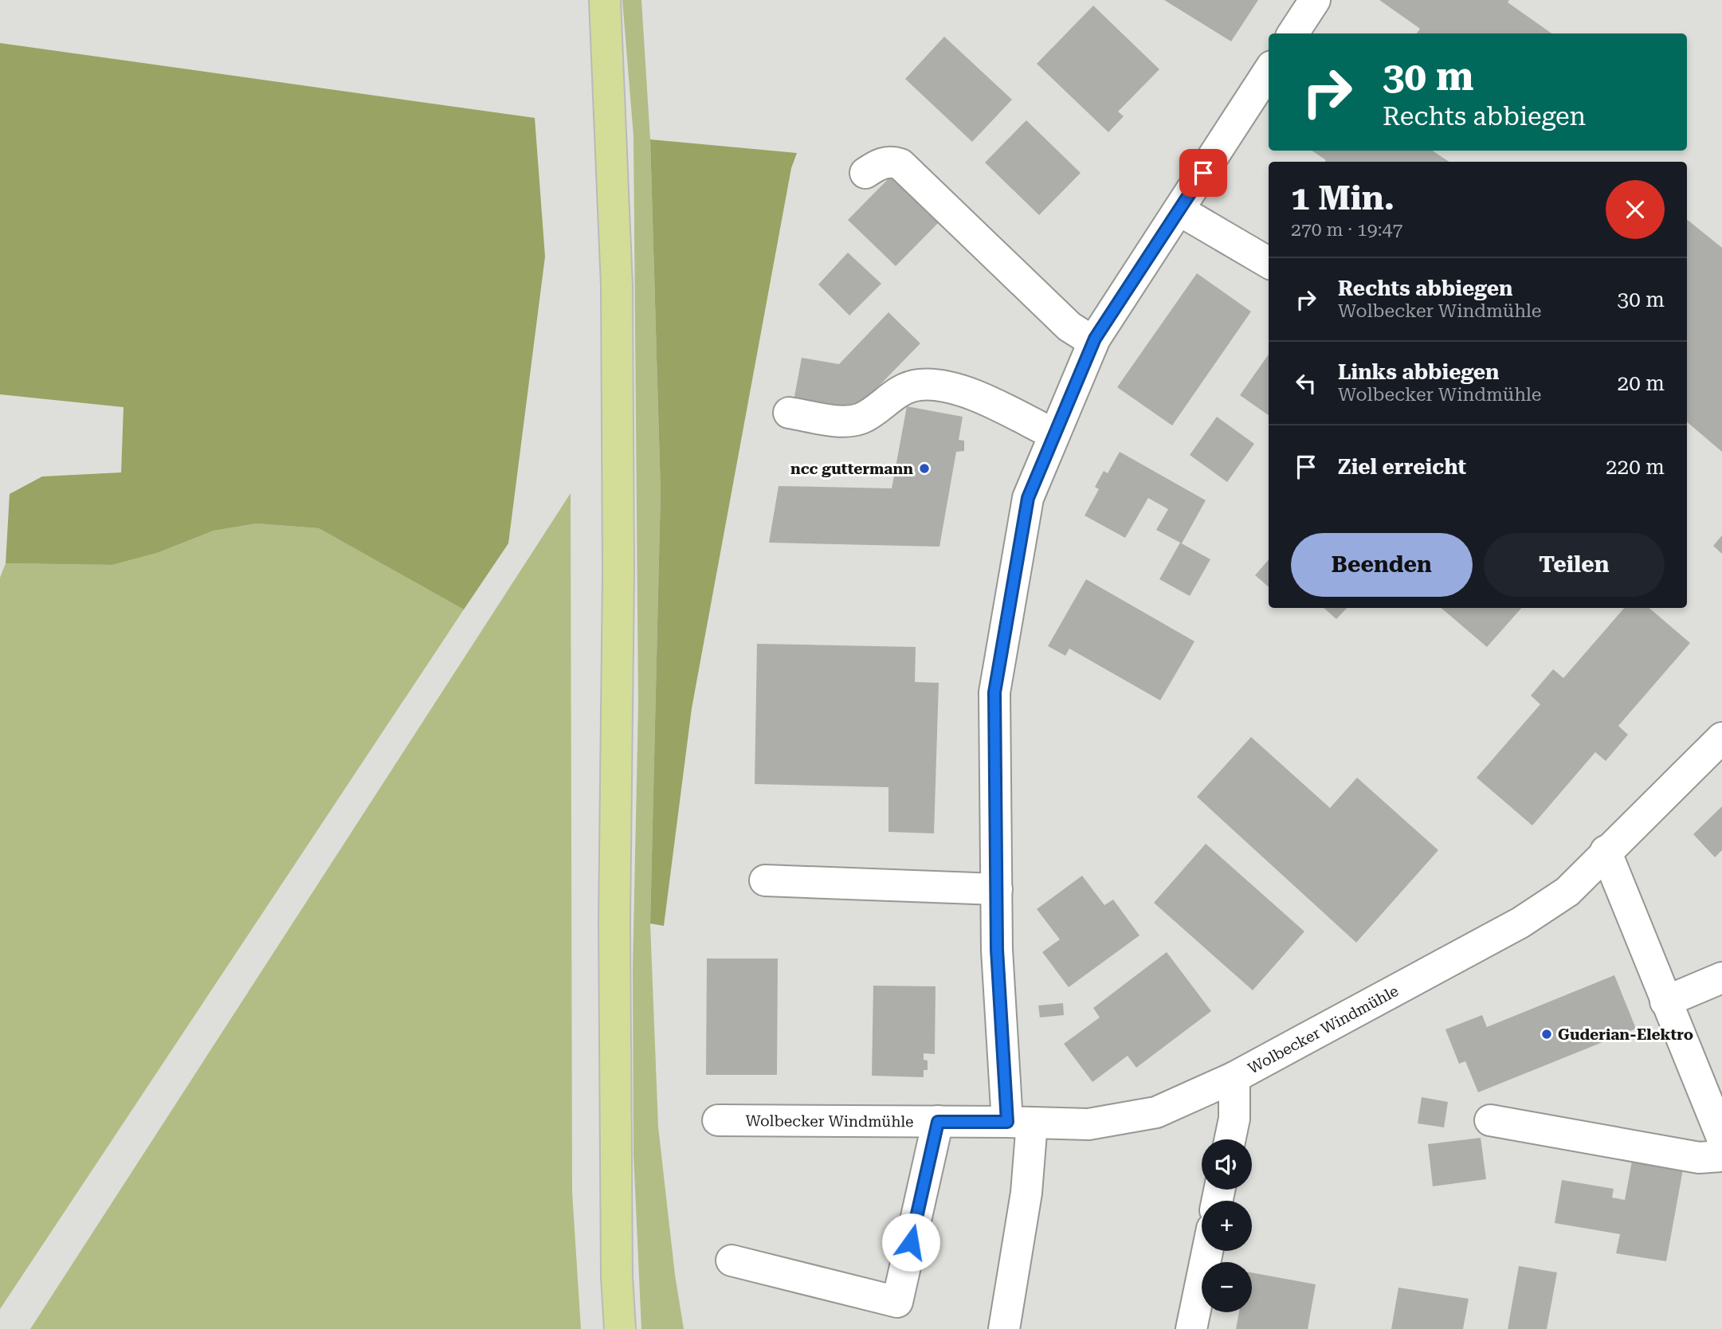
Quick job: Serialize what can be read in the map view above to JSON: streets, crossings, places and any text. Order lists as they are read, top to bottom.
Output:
{
  "streets": {
    "street": ["Wolbecker Windmühle"]
  },
  "places": ["ncc guttermann", "Guderian-Elektro"],
  "page": {
    "turn": ["30 m", "Rechts abbiegen"],
    "heading": ["1 Min.", "270 m · 19:47"],
    "list": [
      {
        "name": "Rechts abbiegen",
        "note": "Wolbecker Windmühle",
        "value": "30 m"
      },
      {
        "name": "Links abbiegen",
        "note": "Wolbecker Windmühle",
        "value": "20 m"
      },
      {
        "name": "Ziel erreicht",
        "value": "220 m"
      }
    ],
    "buttons": ["Beenden", "Teilen"],
    "map_buttons": ["+", "−"]
  }
}
